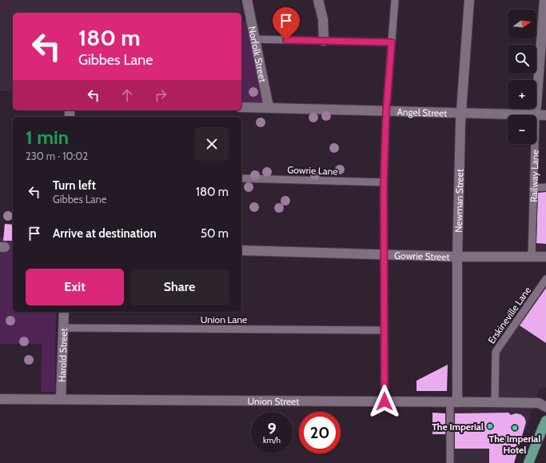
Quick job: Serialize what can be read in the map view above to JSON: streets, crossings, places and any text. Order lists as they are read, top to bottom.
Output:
{
  "streets": {
    "street": [
      "Norfolk Street",
      "Angel Street",
      "Railway Lane",
      "Newman Street",
      "Gowrie Street",
      "Harold Street",
      "Union Street"
    ],
    "lane": ["Gowrie Lane", "Erskineville Lane", "Union Lane"]
  },
  "crossings": [
    ["Norfolk Street", "Angel Street"],
    ["Angel Street", "Railway Lane"],
    ["Angel Street", "Newman Street"],
    ["Railway Lane", "Gowrie Street"],
    ["Newman Street", "Gowrie Street"],
    ["Newman Street", "Union Street"],
    ["Erskineville Lane", "Union Street"],
    ["Union Lane", "Harold Street"],
    ["Harold Street", "Union Street"]
  ],
  "places": ["The Imperial", "The Imperial Hotel"],
  "north": "right",
  "page": {
    "map_buttons": ["+", "−"],
    "turn": ["180 m", "Gibbes Lane"],
    "heading": ["1 min", "230 m · 10:02"],
    "list": [
      {
        "name": "Turn left",
        "note": "Gibbes Lane",
        "value": "180 m"
      },
      {
        "name": "Arrive at destination",
        "value": "50 m"
      }
    ],
    "buttons": ["Exit", "Share"],
    "speed": "9 km/h",
    "limit": "20"
  }
}
